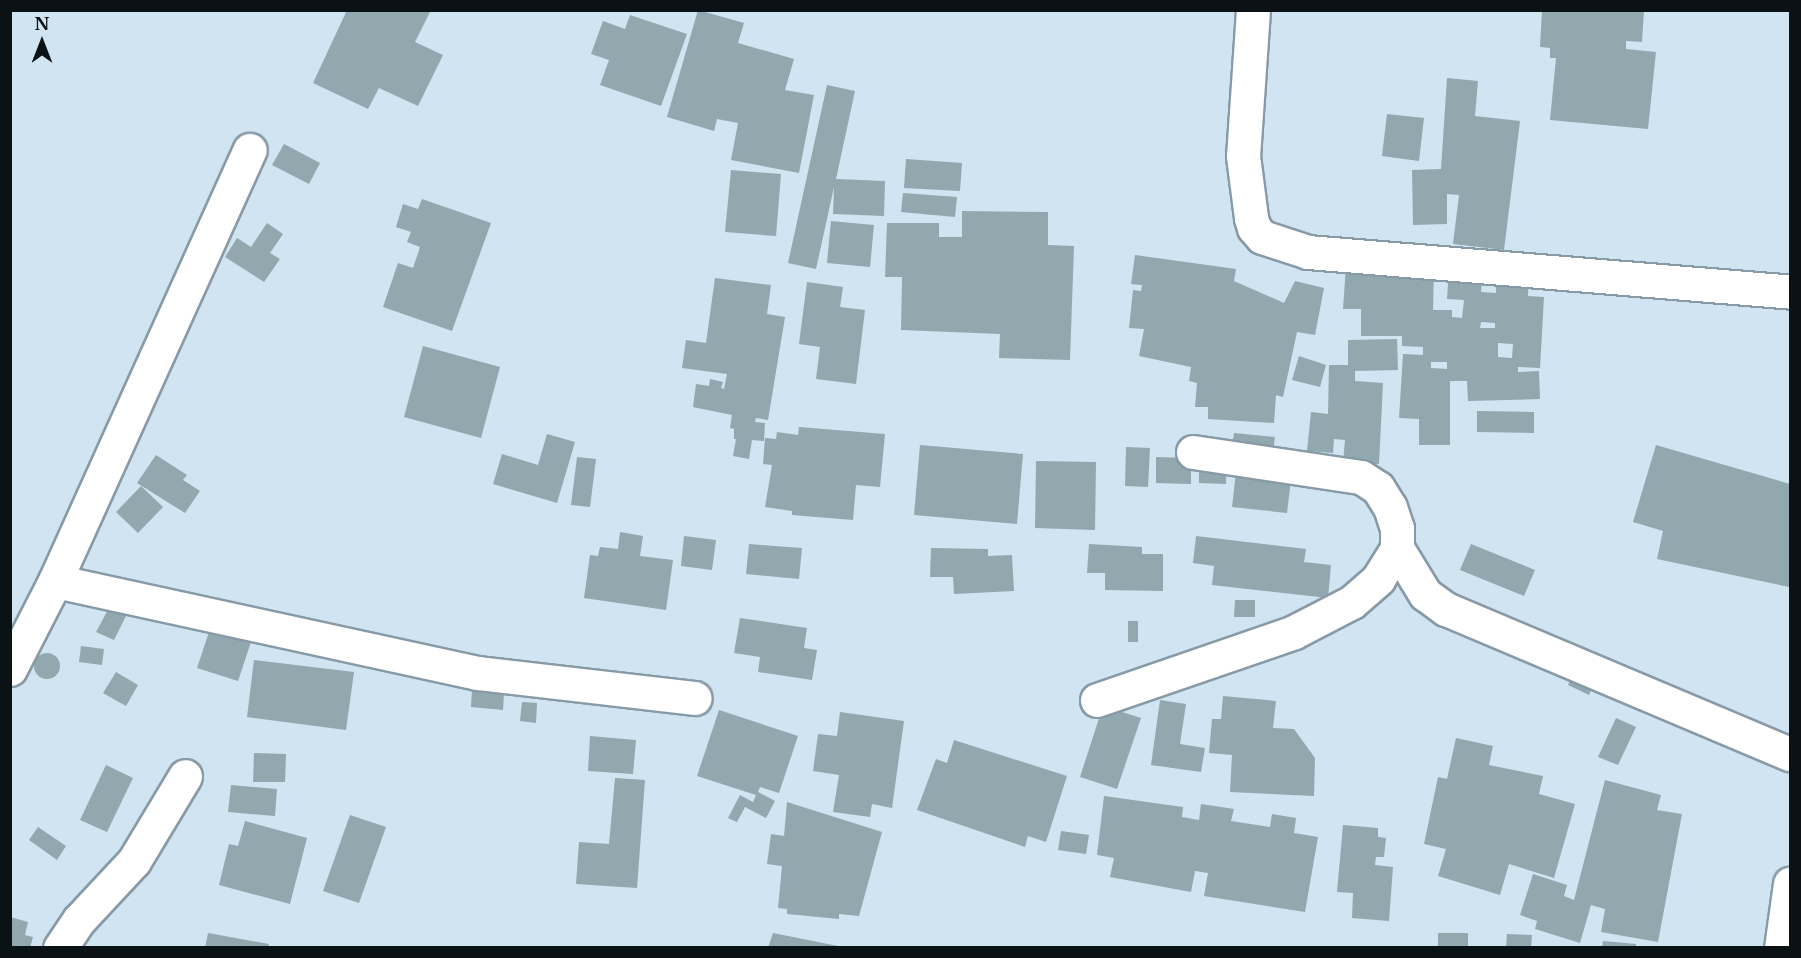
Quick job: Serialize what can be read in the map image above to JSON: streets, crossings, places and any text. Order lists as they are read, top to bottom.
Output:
{
  "north": "top"
}
